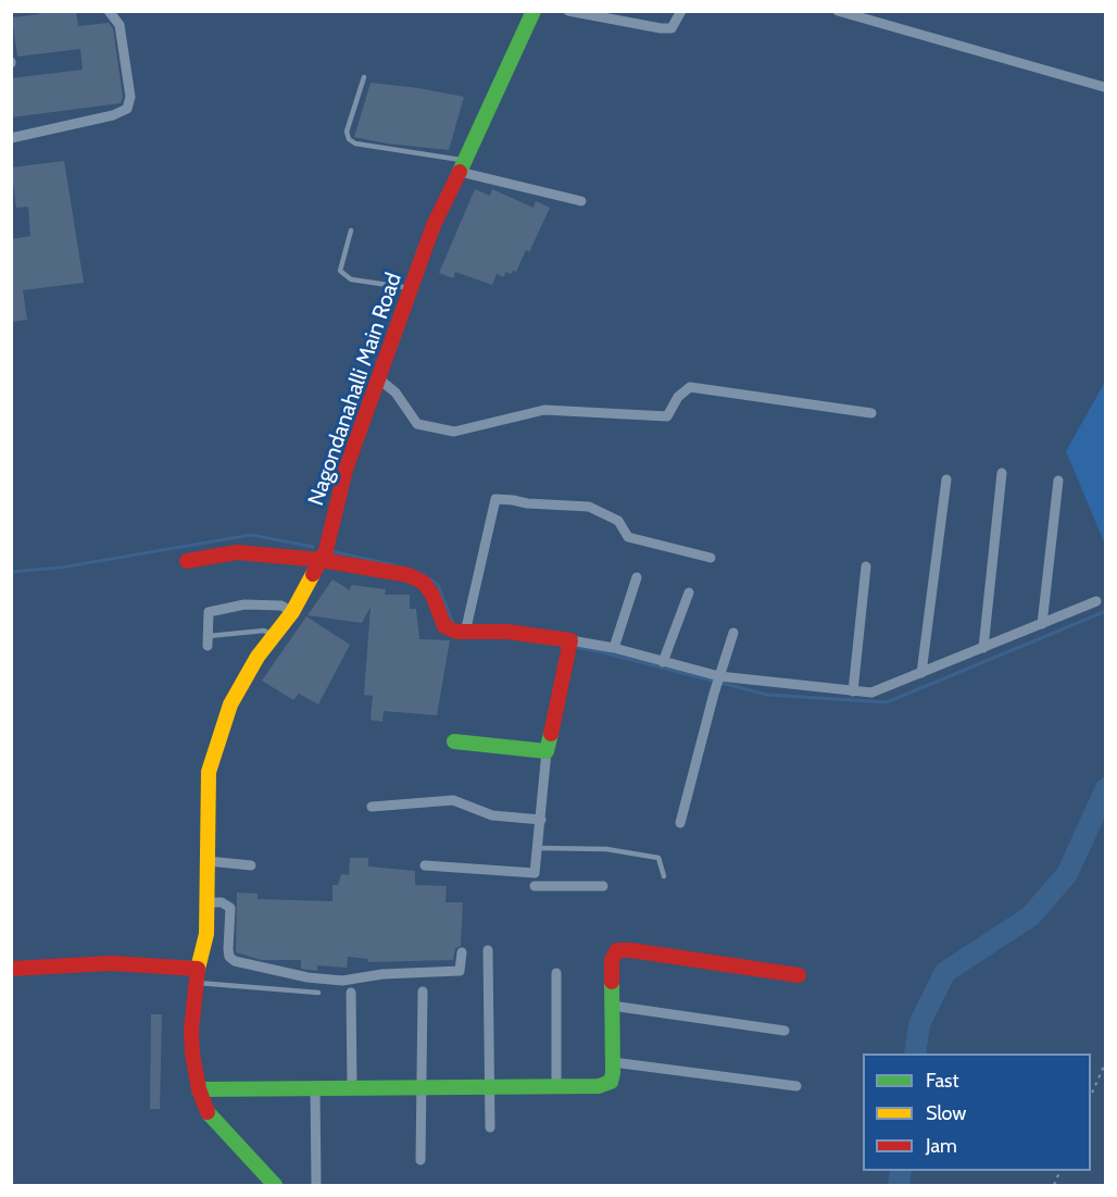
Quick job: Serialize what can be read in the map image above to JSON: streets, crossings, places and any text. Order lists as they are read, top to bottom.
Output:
{
  "streets": {
    "street": ["Nagondanahalli Main Road"]
  },
  "legend": ["Fast", "Slow", "Jam"]
}
